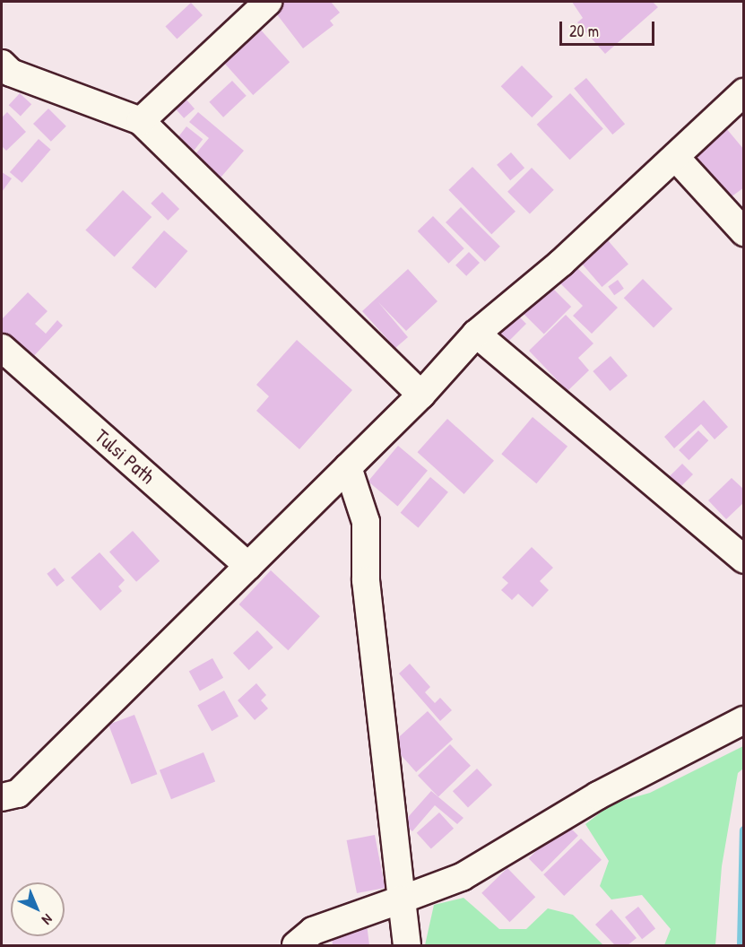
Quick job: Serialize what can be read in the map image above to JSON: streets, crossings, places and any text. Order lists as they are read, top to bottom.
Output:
{
  "streets": {
    "street": ["Tulsi Path"]
  },
  "scale_bar": "20 m",
  "north": "bottom right"
}
